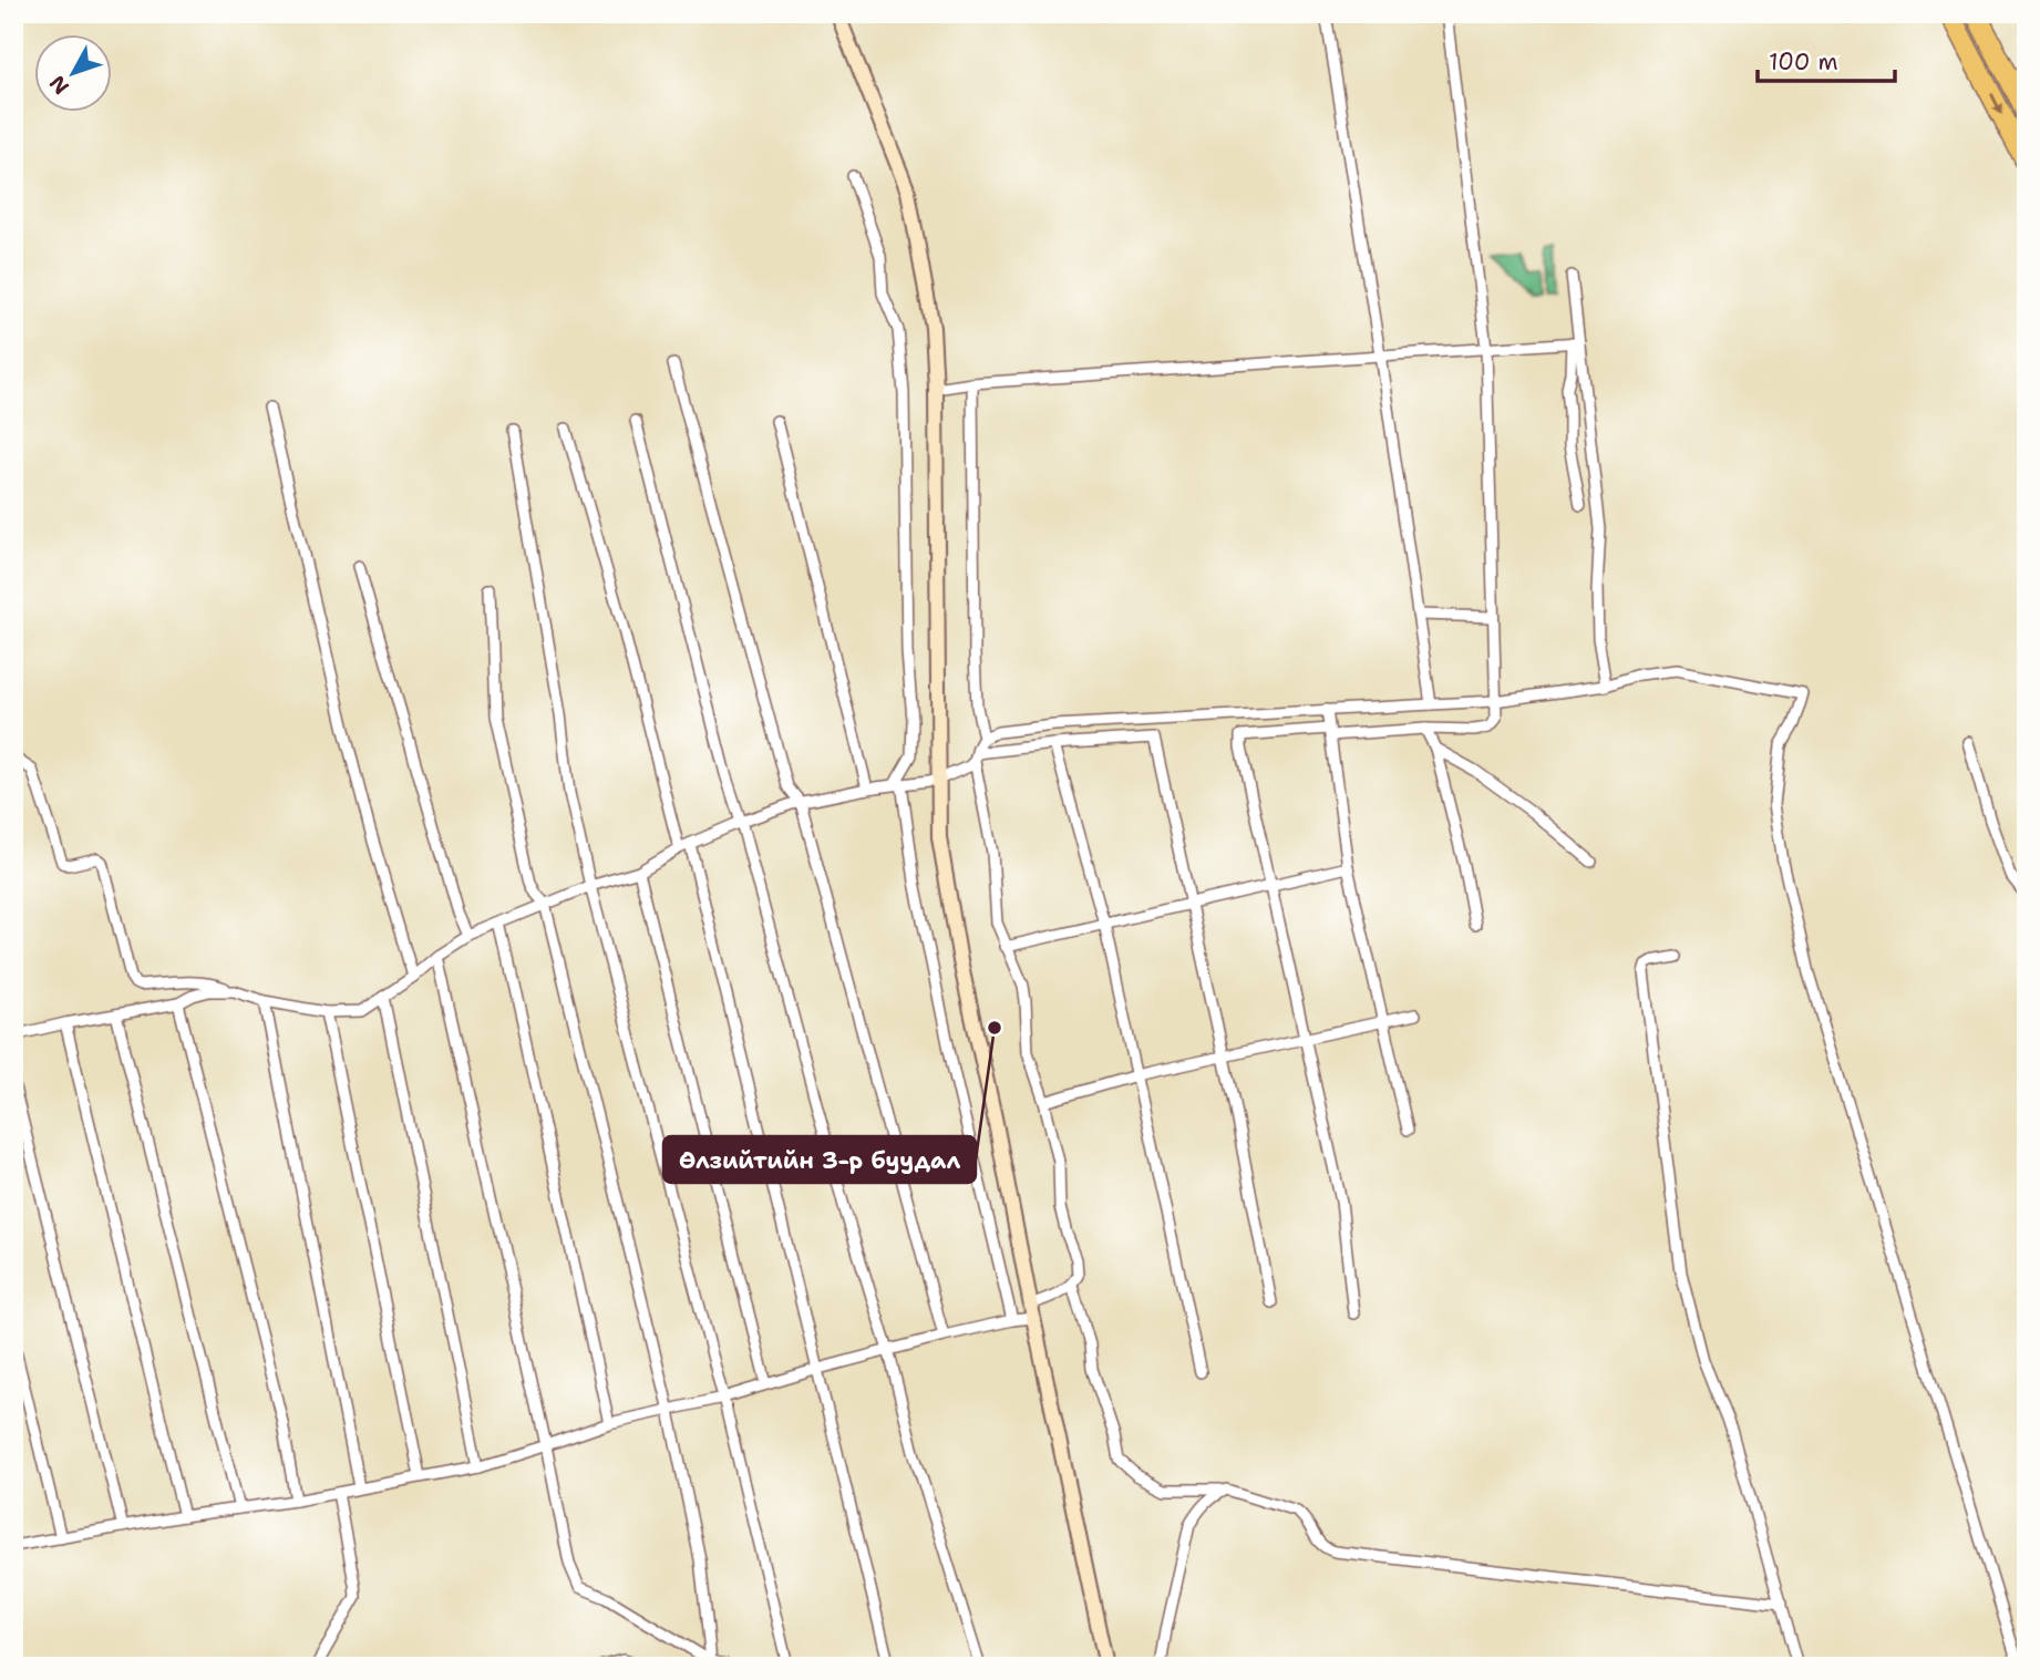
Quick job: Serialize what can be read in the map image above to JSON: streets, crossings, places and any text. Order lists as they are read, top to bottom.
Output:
{
  "places": ["Өлзийтийн 3-р буудал"],
  "scale_bar": "100 m",
  "north": "bottom left"
}
